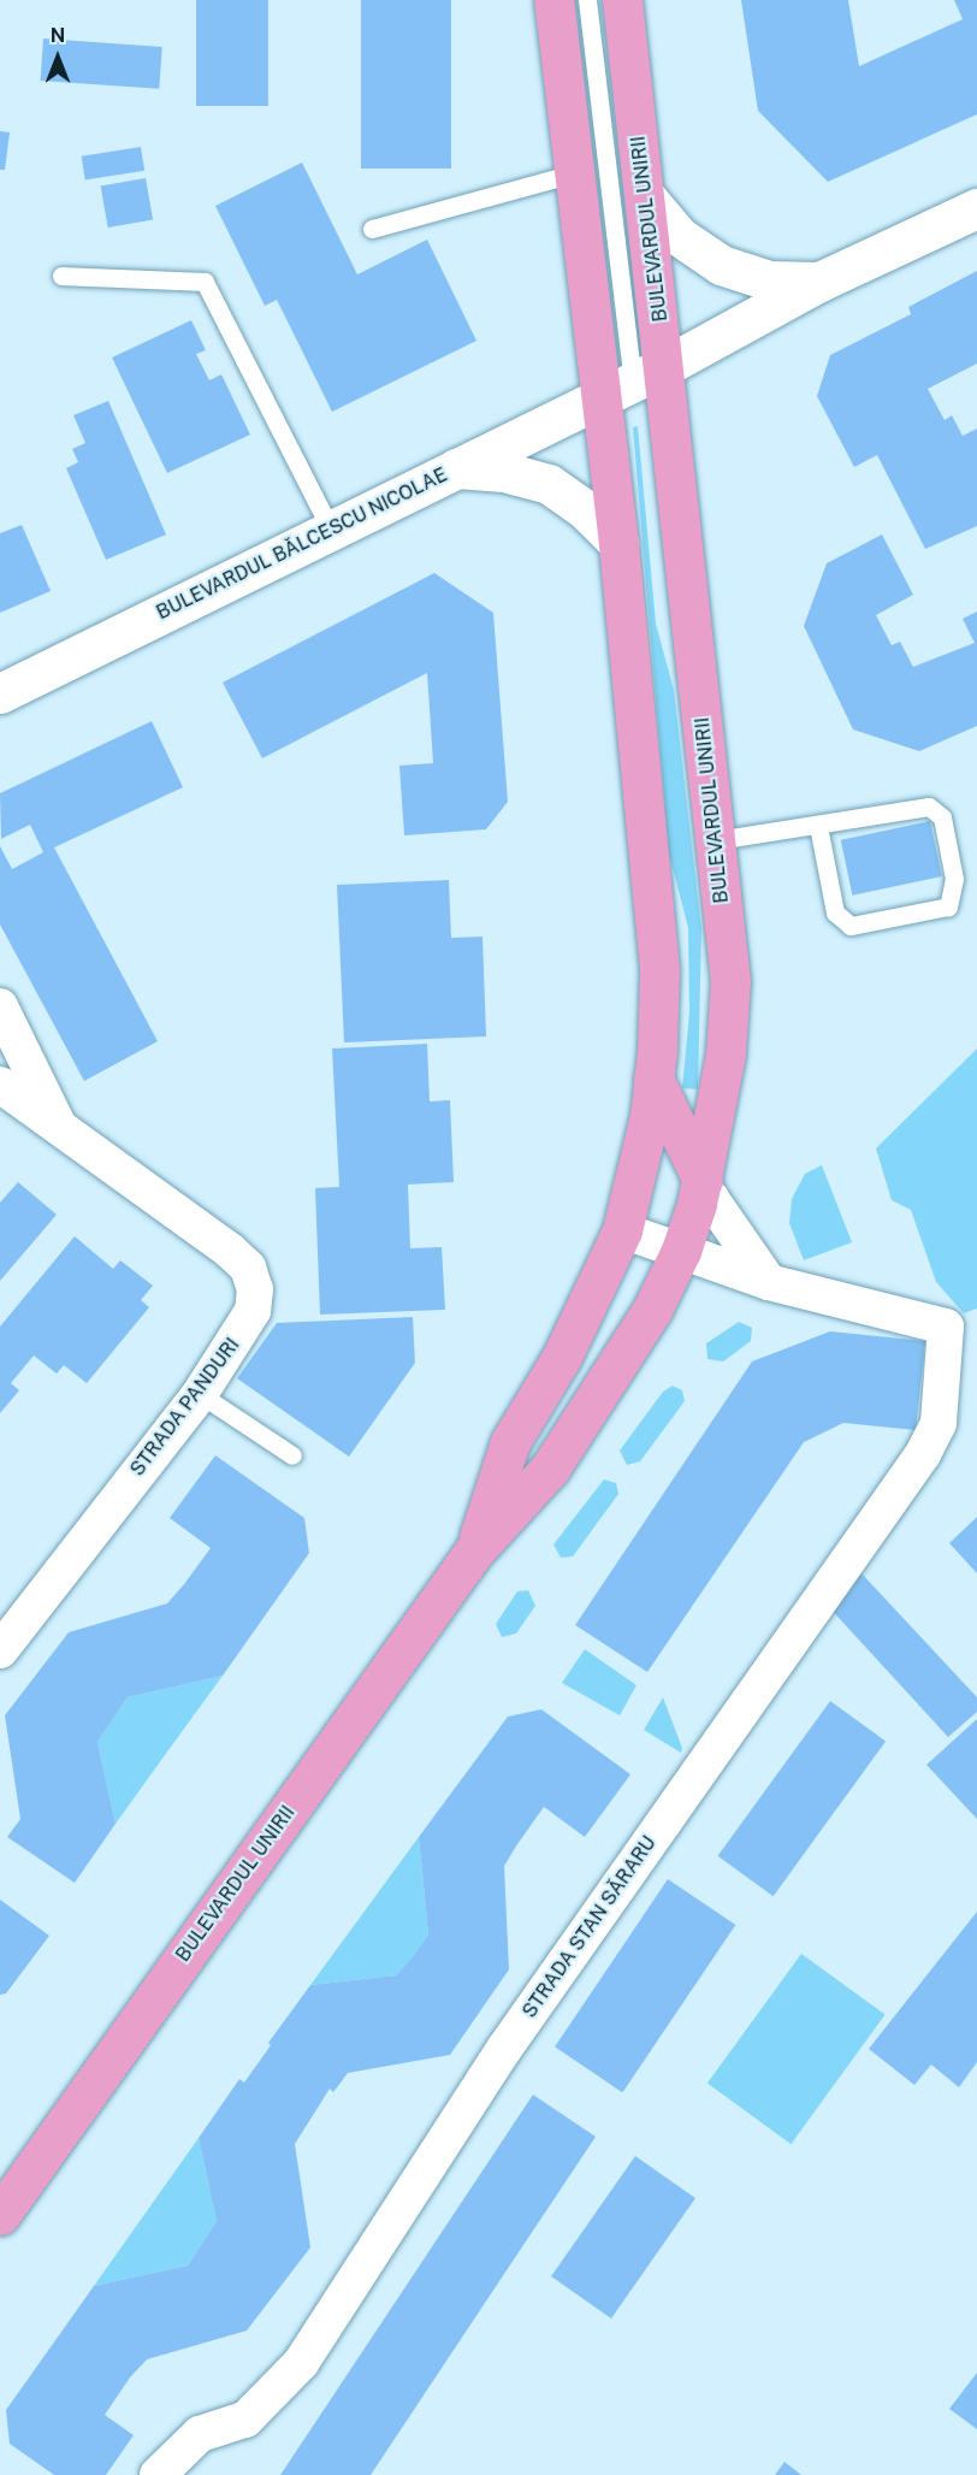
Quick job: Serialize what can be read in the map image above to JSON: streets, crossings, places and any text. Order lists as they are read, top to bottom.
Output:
{
  "streets": {
    "main road": ["BULEVARDUL UNIRII"],
    "street": ["BULEVARDUL BĂLCESCU NICOLAE", "STRADA PANDURI", "STRADA STAN SĂRARU"]
  },
  "crossings": [
    ["BULEVARDUL UNIRII", "BULEVARDUL BĂLCESCU NICOLAE"]
  ],
  "north": "top"
}
